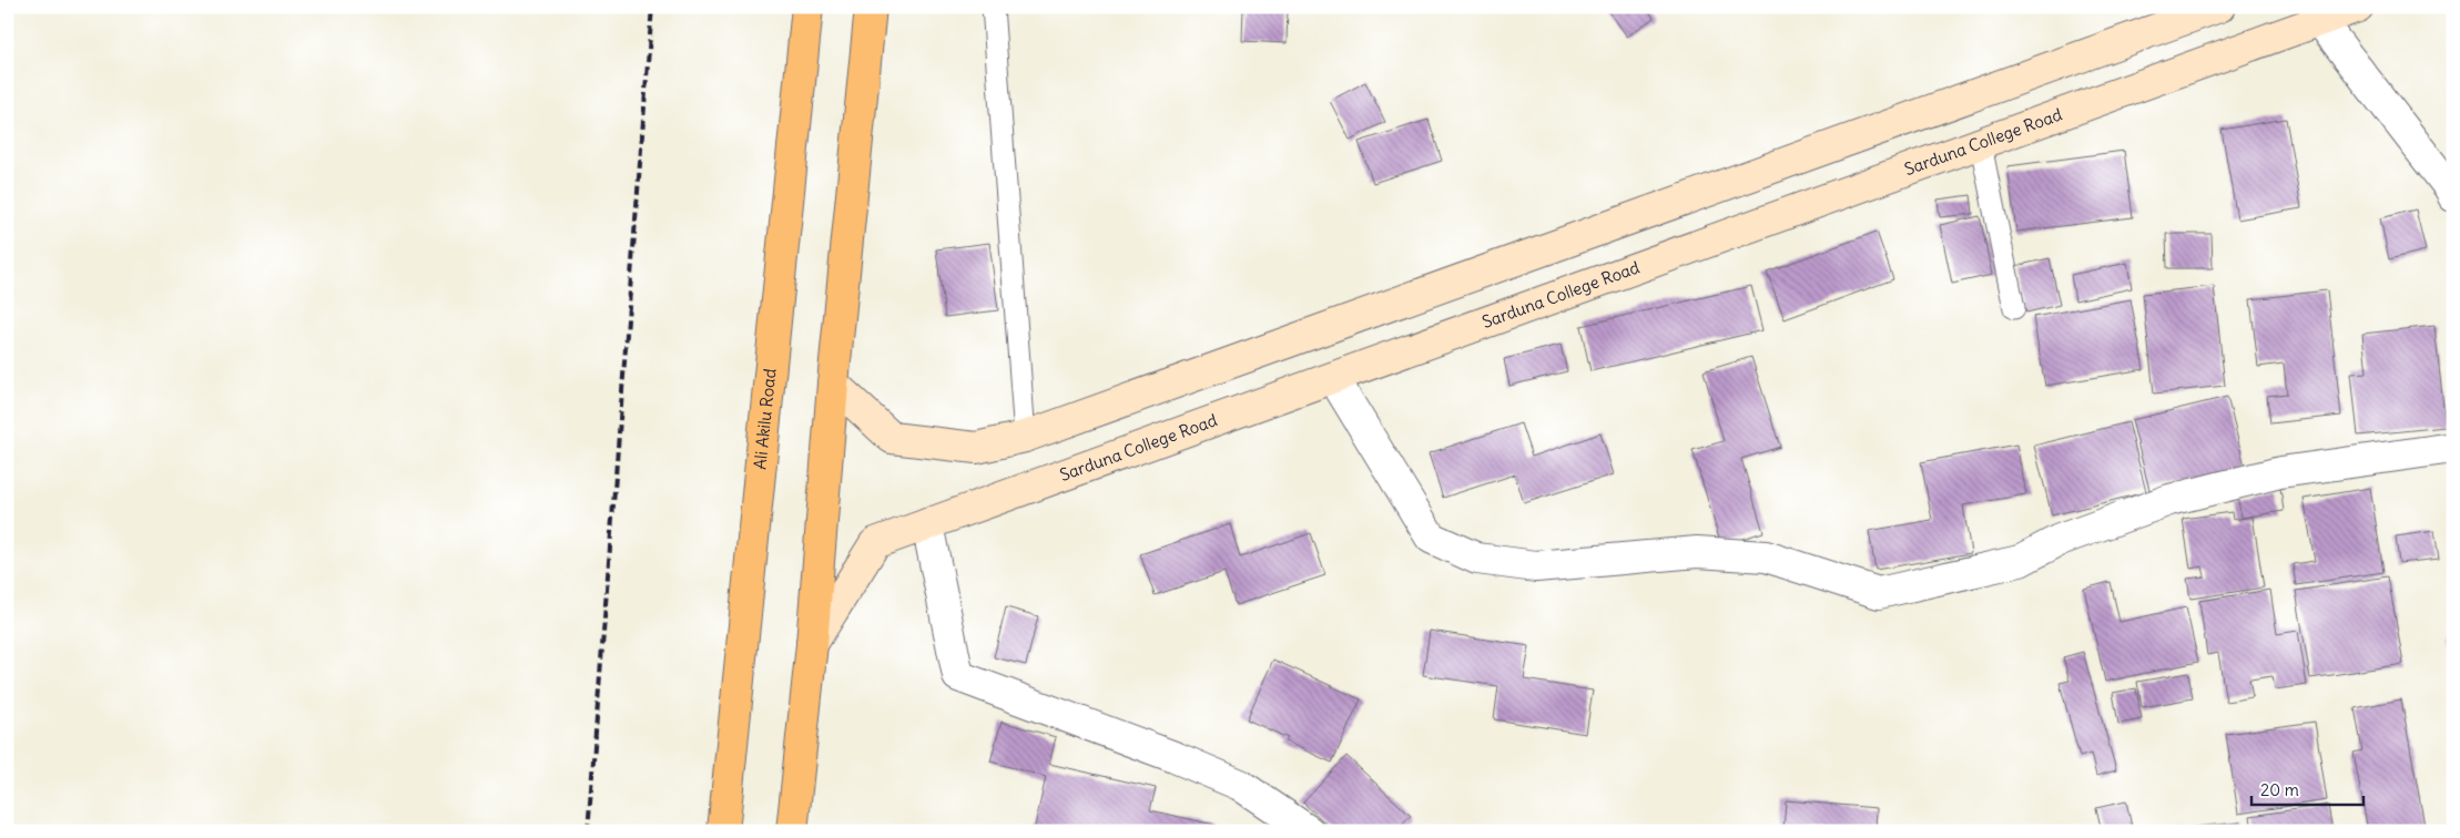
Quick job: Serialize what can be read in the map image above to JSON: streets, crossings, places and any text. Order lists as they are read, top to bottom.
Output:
{
  "streets": {
    "main road": ["Ali Akilu Road"],
    "street": ["Sarduna College Road"]
  },
  "scale_bar": "20 m"
}
